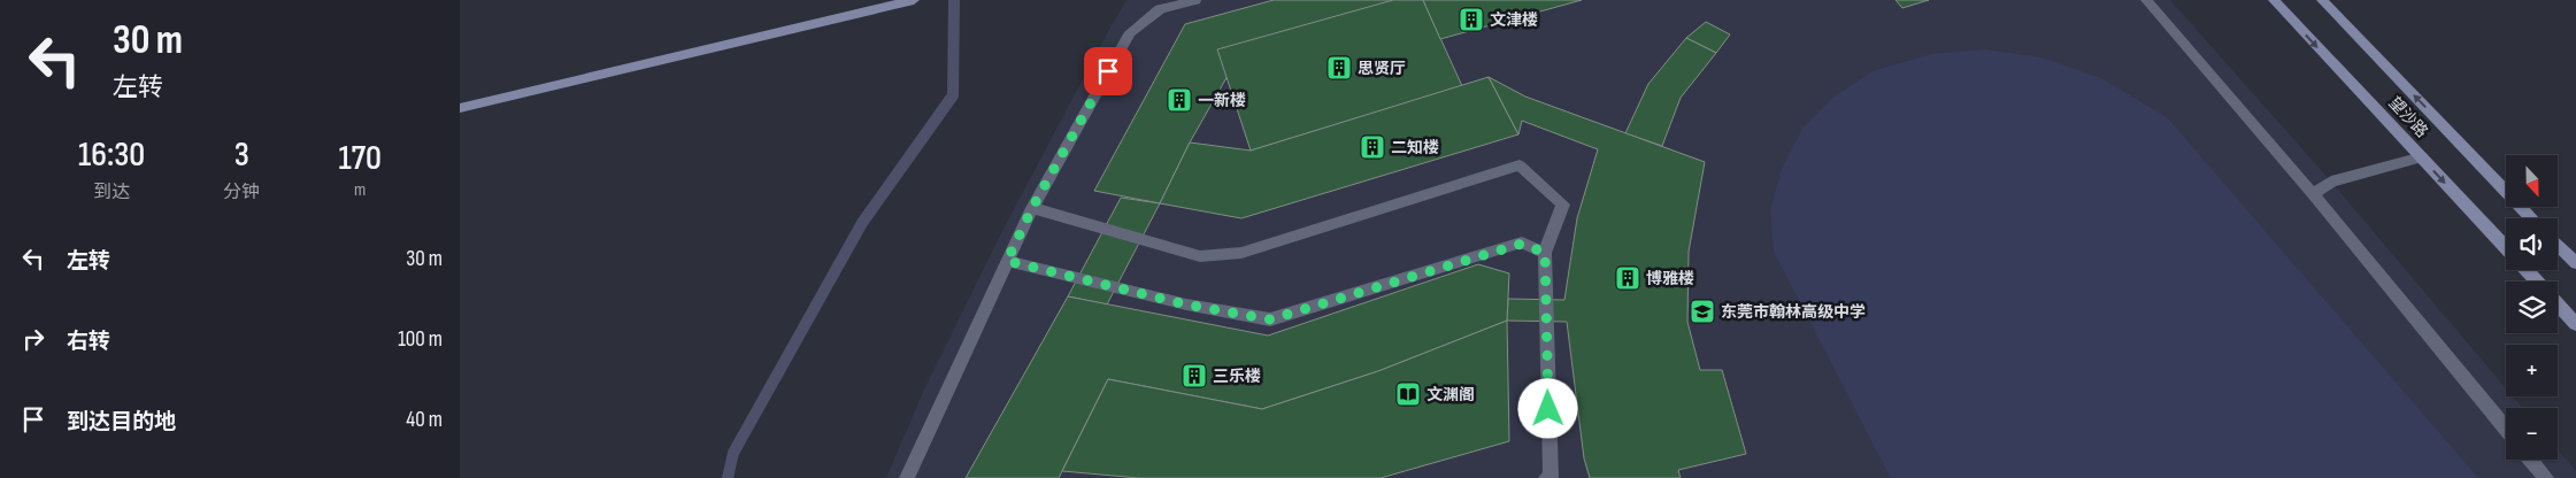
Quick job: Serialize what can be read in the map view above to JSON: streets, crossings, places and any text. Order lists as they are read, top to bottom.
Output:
{
  "streets": {
    "main road": ["望沙路"]
  },
  "places": {
    "building": [
      "文津楼",
      "思贤厅",
      "一新楼",
      "二知楼",
      "博雅楼",
      "三乐楼"
    ],
    "school or university": ["东莞市翰林高级中学"],
    "library": ["文渊阁"]
  },
  "north": "bottom",
  "page": {
    "turn": ["30 m", "左转"],
    "eta": [
      "16:30",
      "到达",
      "3",
      "分钟",
      "170",
      "m"
    ],
    "map_buttons": ["+", "−"],
    "list": [
      {
        "name": "左转",
        "value": "30 m"
      },
      {
        "name": "右转",
        "value": "100 m"
      },
      {
        "name": "到达目的地",
        "value": "40 m"
      }
    ]
  }
}
